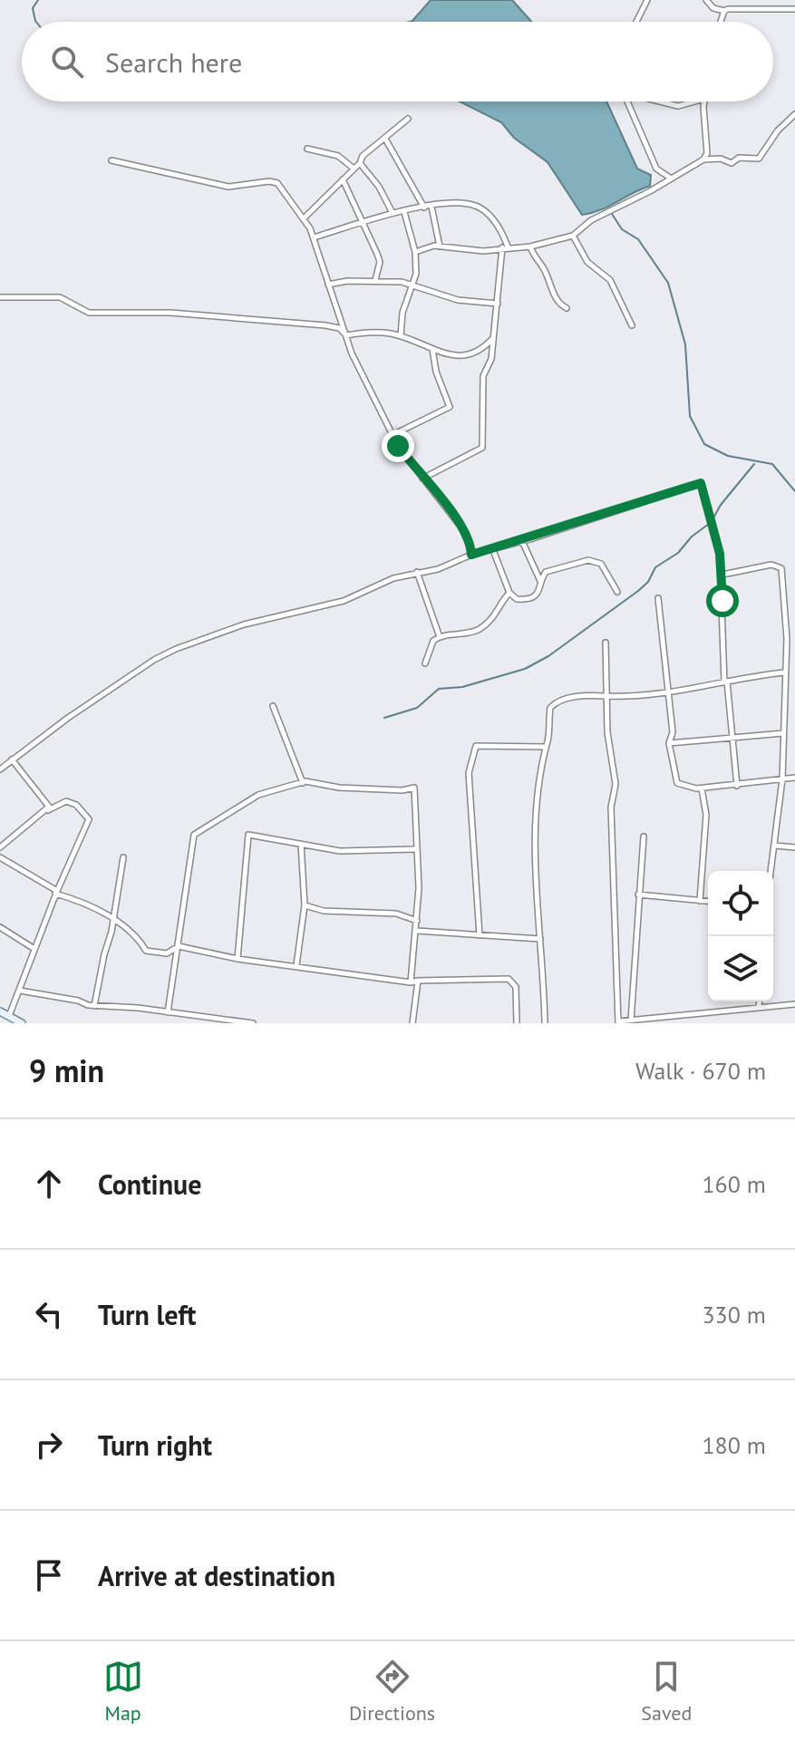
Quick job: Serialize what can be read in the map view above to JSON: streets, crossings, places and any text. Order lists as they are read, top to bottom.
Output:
{
  "page": {
    "search": "Search here",
    "heading": ["9 min", "Walk · 670 m"],
    "list": [
      ["Continue", "160 m"],
      ["Turn left", "330 m"],
      ["Turn right", "180 m"],
      "Arrive at destination"
    ],
    "nav": ["Map", "Directions", "Saved"]
  }
}
